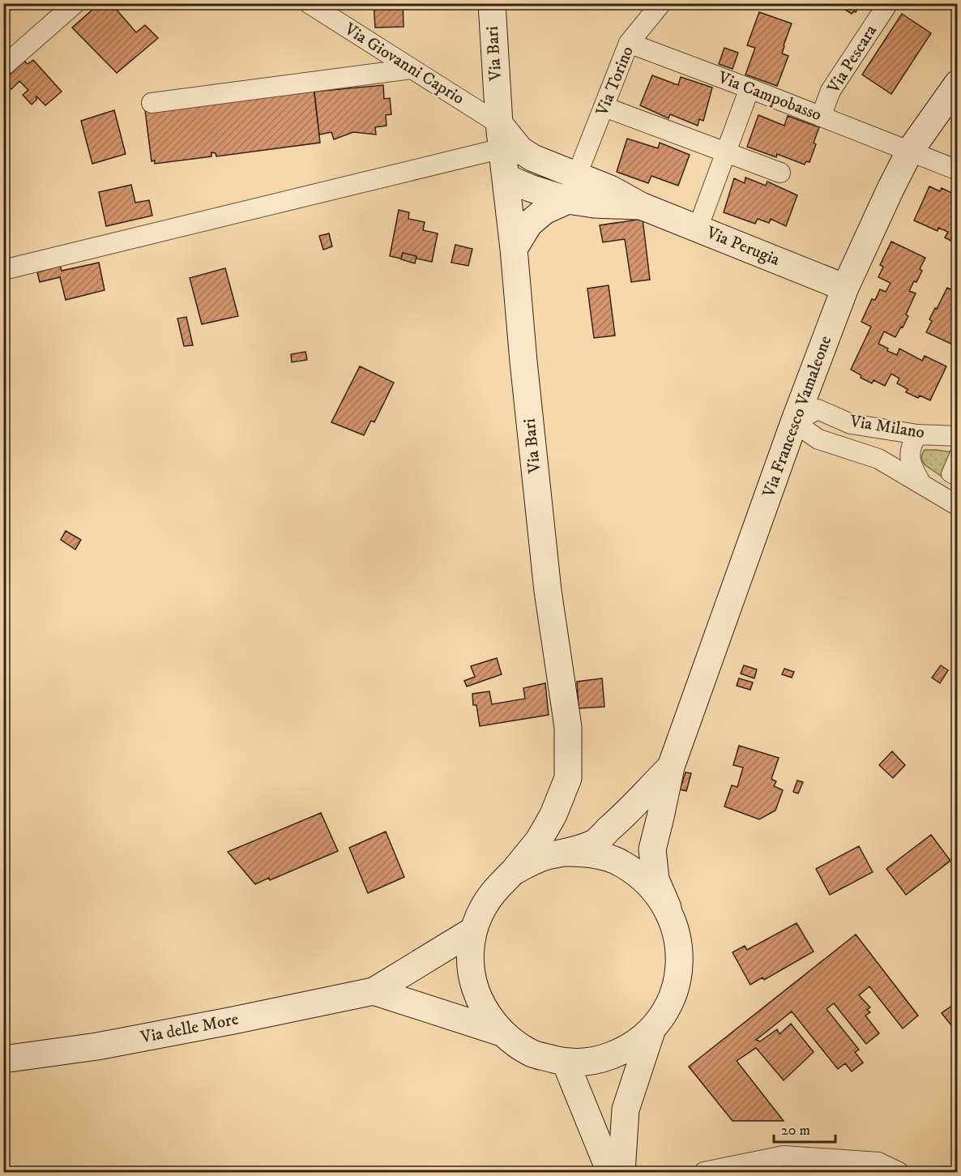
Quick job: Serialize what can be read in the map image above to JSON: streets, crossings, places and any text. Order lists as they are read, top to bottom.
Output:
{
  "streets": {
    "main road": [
      "Via Bari",
      "Via Perugia",
      "Via Francesco Vamaleone",
      "Via delle More"
    ],
    "street": [
      "Via Pescara",
      "Via Giovanni Caprio",
      "Via Torino",
      "Via Campobasso",
      "Via Milano"
    ]
  },
  "crossings": [
    ["Via Bari", "Via Giovanni Caprio"],
    ["Via Pescara", "Via Campobasso"],
    ["Via Torino", "Via Campobasso"],
    ["Via Torino", "Via Perugia"],
    ["Via Campobasso", "Via Francesco Vamaleone"],
    ["Via Perugia", "Via Francesco Vamaleone"],
    ["Via Francesco Vamaleone", "Via Milano"]
  ],
  "scale_bar": "20 m"
}
